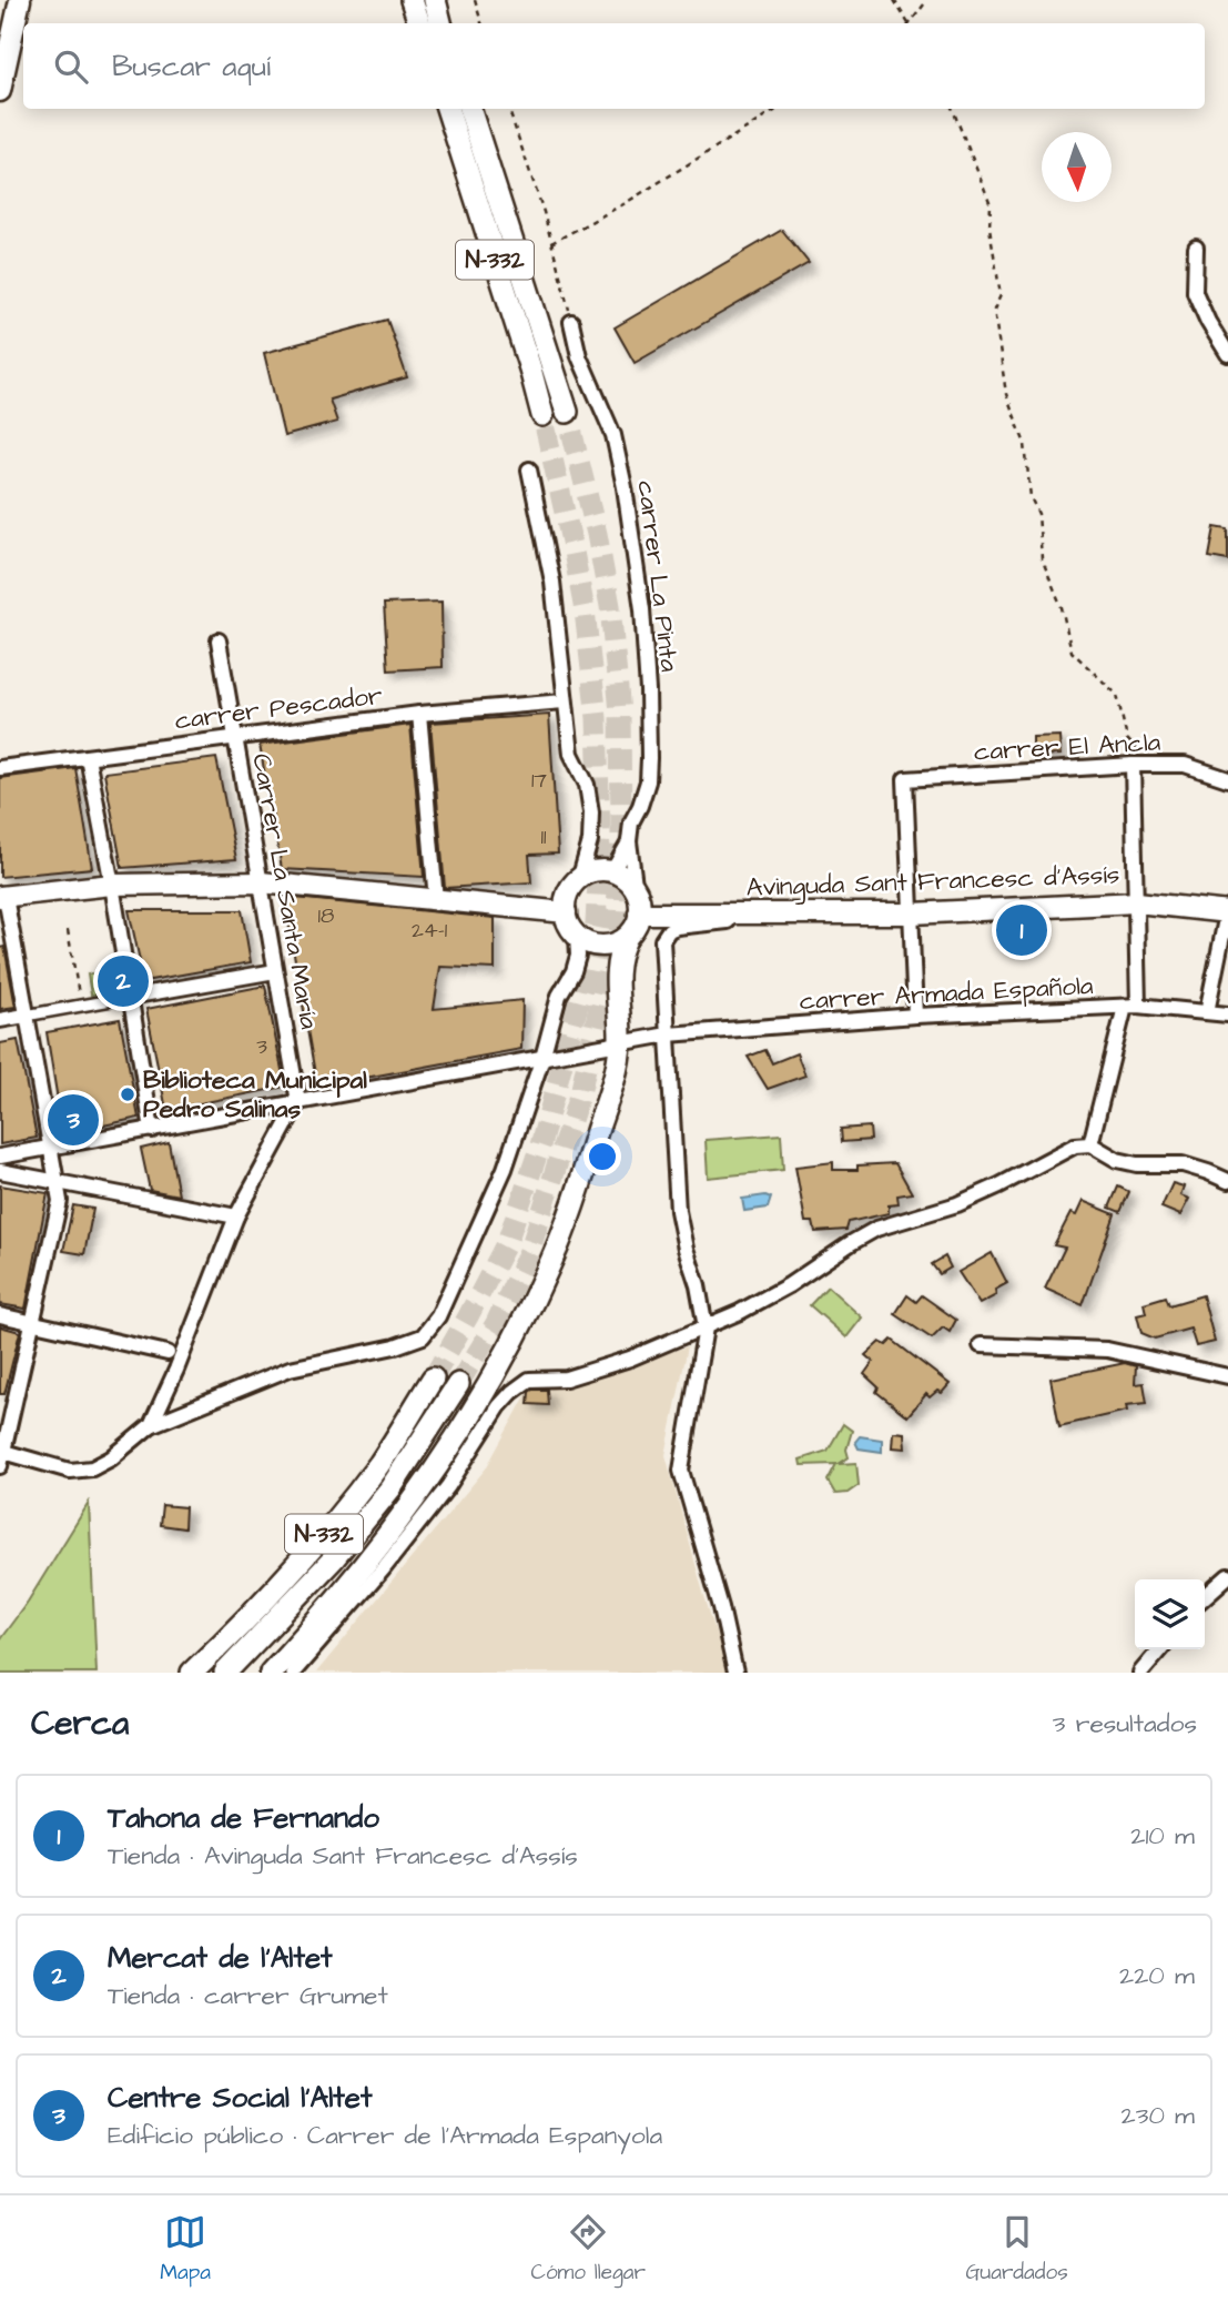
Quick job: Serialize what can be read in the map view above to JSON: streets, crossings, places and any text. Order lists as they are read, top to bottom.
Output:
{
  "streets": {
    "highway": ["N-332"],
    "main road": ["Avinguda Sant Francesc d'Assís"],
    "street": [
      "carrer La Pinta",
      "carrer Pescador",
      "carrer El Ancla",
      "Carrer La Santa María",
      "carrer Armada Española"
    ]
  },
  "crossings": [
    ["N-332", "carrer La Pinta"],
    ["carrer La Pinta", "Avinguda Sant Francesc d'Assís"],
    ["carrer Pescador", "Carrer La Santa María"],
    ["carrer El Ancla", "Avinguda Sant Francesc d'Assís"],
    ["Carrer La Santa María", "carrer Armada Española"]
  ],
  "places": ["Biblioteca Municipal Pedro Salinas"],
  "house_numbers": [
    "17",
    "11",
    "18",
    "24-1",
    "3"
  ],
  "north": "bottom",
  "page": {
    "search": "Buscar aquí",
    "pins": ["1", "2", "3"],
    "heading": ["Cerca", "3 resultados"],
    "list": [
      {
        "mark": "1",
        "name": "Tahona de Fernando",
        "note": "Tienda · Avinguda Sant Francesc d'Assís",
        "value": "210 m"
      },
      {
        "mark": "2",
        "name": "Mercat de l'Altet",
        "note": "Tienda · carrer Grumet",
        "value": "220 m"
      },
      {
        "mark": "3",
        "name": "Centre Social l'Altet",
        "note": "Edificio público · Carrer de l'Armada Espanyola",
        "value": "230 m"
      }
    ],
    "nav": ["Mapa", "Cómo llegar", "Guardados"]
  }
}
